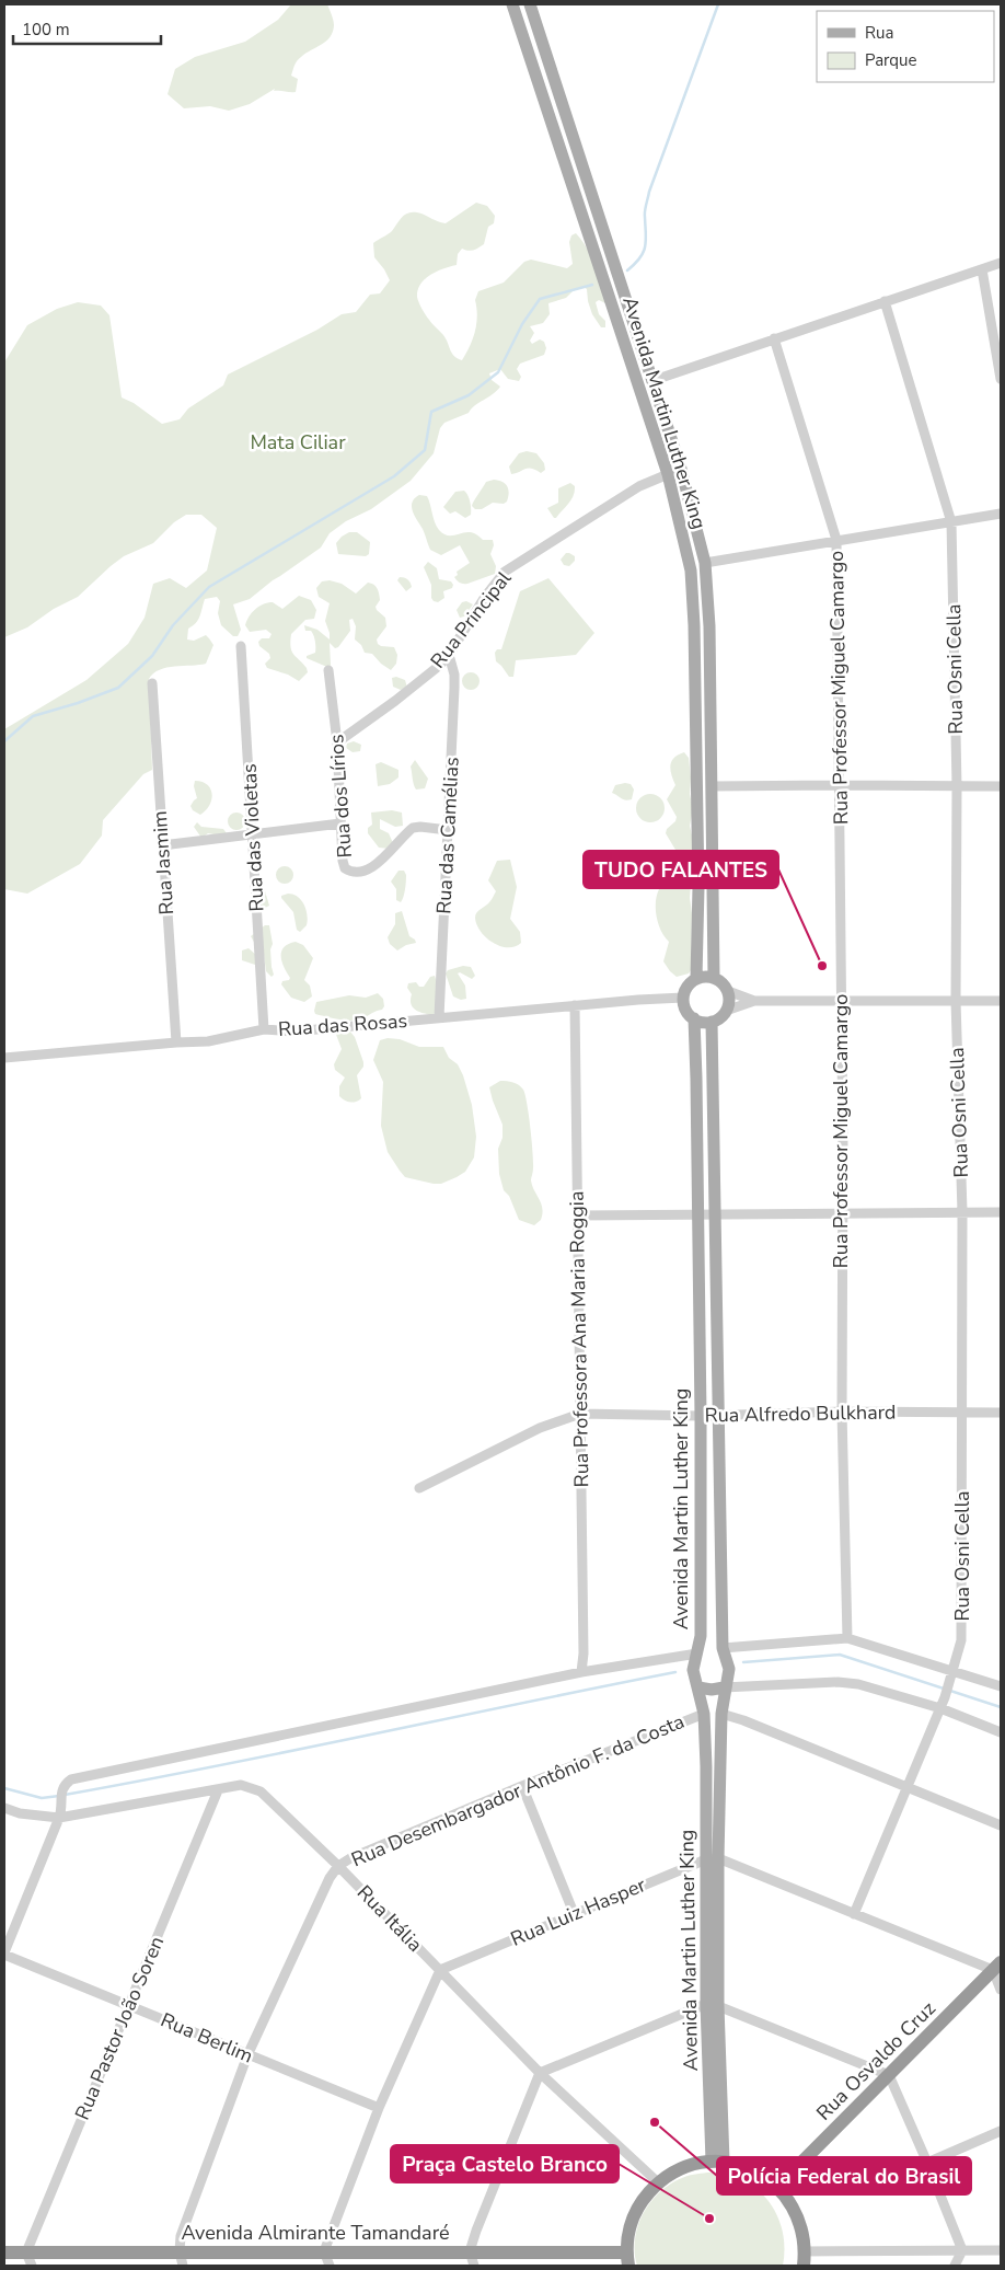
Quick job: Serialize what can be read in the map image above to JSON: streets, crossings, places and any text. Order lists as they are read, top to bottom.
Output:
{
  "streets": {
    "highway": ["Rua Osvaldo Cruz", "Avenida Almirante Tamandaré"],
    "main road": ["Avenida Martin Luther King"],
    "street": [
      "Rua Principal",
      "Rua Osni Cella",
      "Rua Professor Miguel Camargo",
      "Rua dos Lírios",
      "Rua das Camélias",
      "Rua das Violetas",
      "Rua Jasmim",
      "Rua das Rosas",
      "Rua Professora Ana Maria Roggia",
      "Rua Alfredo Bulkhard",
      "Rua Desembargador Antônio F. da Costa",
      "Rua Luiz Hasper",
      "Rua Itália",
      "Rua Pastor João Soren",
      "Rua Berlim"
    ]
  },
  "crossings": [
    ["Avenida Martin Luther King", "Rua Principal"],
    ["Avenida Martin Luther King", "Rua das Rosas"],
    ["Avenida Martin Luther King", "Rua Alfredo Bulkhard"],
    ["Avenida Martin Luther King", "Rua Desembargador Antônio F. da Costa"],
    ["Avenida Martin Luther King", "Rua Luiz Hasper"],
    ["Rua Principal", "Rua dos Lírios"],
    ["Rua Principal", "Rua das Camélias"],
    ["Rua Osni Cella", "Rua Alfredo Bulkhard"],
    ["Rua Professor Miguel Camargo", "Rua Alfredo Bulkhard"],
    ["Rua dos Lírios", "Rua das Camélias"],
    ["Rua das Camélias", "Rua das Rosas"],
    ["Rua das Violetas", "Rua das Rosas"],
    ["Rua Jasmim", "Rua das Rosas"],
    ["Rua das Rosas", "Rua Professora Ana Maria Roggia"],
    ["Rua Professora Ana Maria Roggia", "Rua Alfredo Bulkhard"],
    ["Rua Desembargador Antônio F. da Costa", "Rua Itália"],
    ["Rua Desembargador Antônio F. da Costa", "Rua Berlim"],
    ["Rua Desembargador Antônio F. da Costa", "Avenida Almirante Tamandaré"],
    ["Rua Luiz Hasper", "Rua Itália"],
    ["Rua Itália", "Rua Pastor João Soren"],
    ["Rua Pastor João Soren", "Rua Berlim"],
    ["Rua Pastor João Soren", "Avenida Almirante Tamandaré"]
  ],
  "parks": ["Mata Ciliar"],
  "places": ["TUDO FALANTES", "Polícia Federal do Brasil", "Praça Castelo Branco"],
  "legend": ["Rua", "Parque"],
  "scale_bar": "100 m"
}
